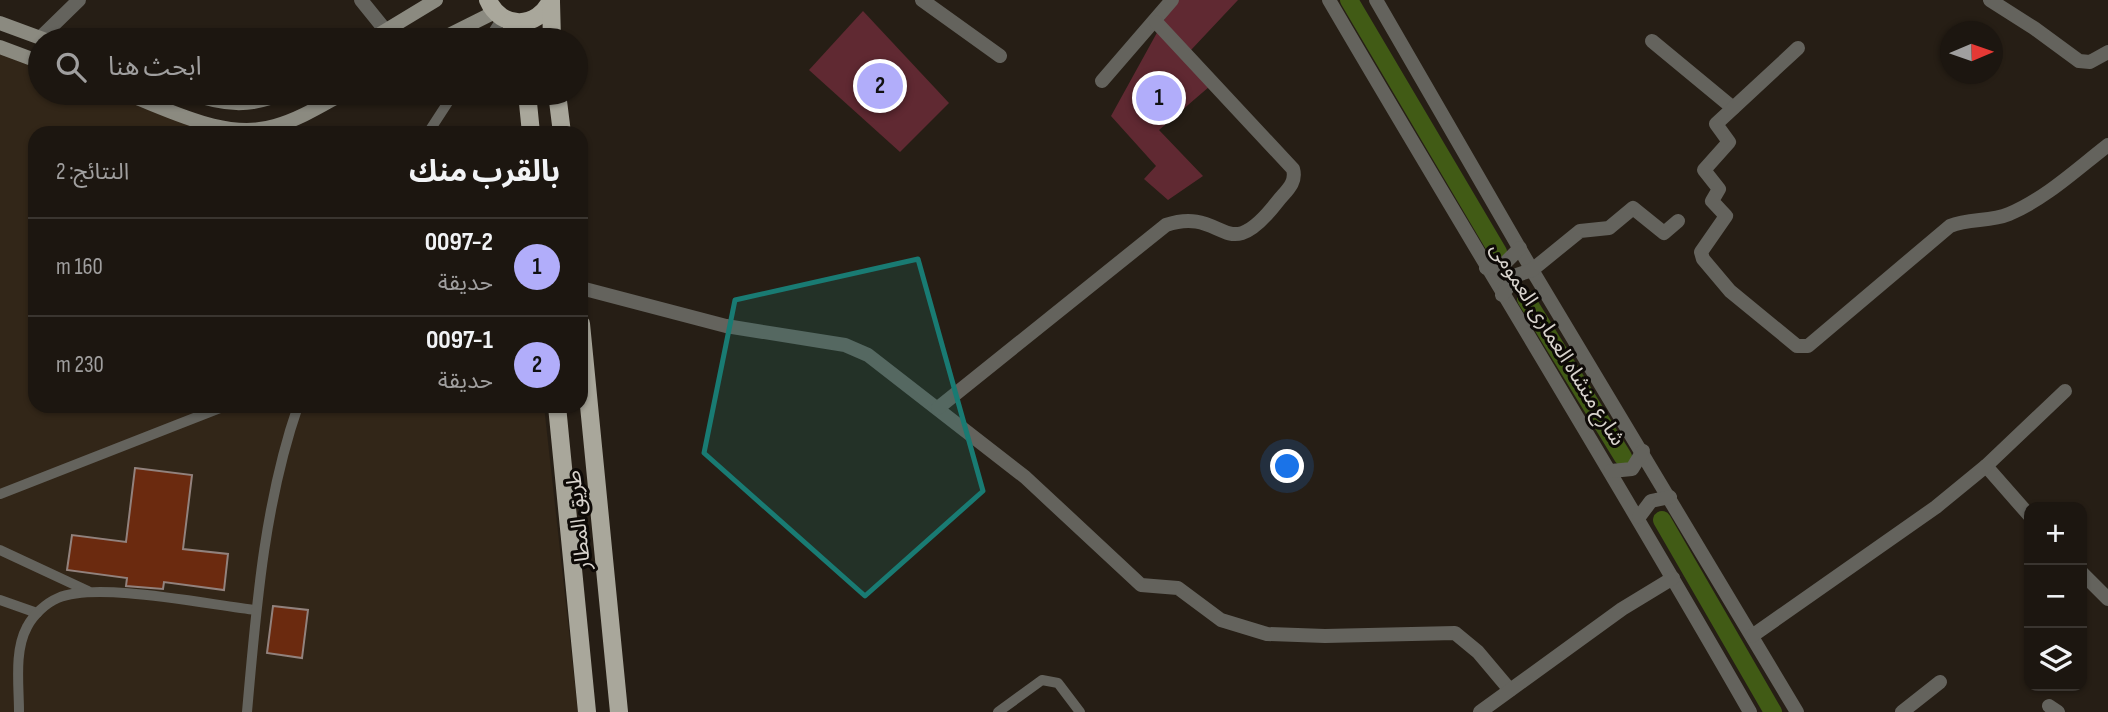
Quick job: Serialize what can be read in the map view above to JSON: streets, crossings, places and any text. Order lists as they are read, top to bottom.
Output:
{
  "streets": {
    "main road": ["طريق المطار"],
    "street": ["شارع منشاه العمارى العمومى"]
  },
  "north": "right",
  "page": {
    "search": "ابحث هنا",
    "pins": ["2", "1"],
    "heading": ["بالقرب منك", "النتائج: 2"],
    "list": [
      {
        "mark": "1",
        "name": "0097-2",
        "note": "حديقة",
        "value": "160 m"
      },
      {
        "mark": "2",
        "name": "0097-1",
        "note": "حديقة",
        "value": "230 m"
      }
    ],
    "map_buttons": ["+", "−"]
  }
}
